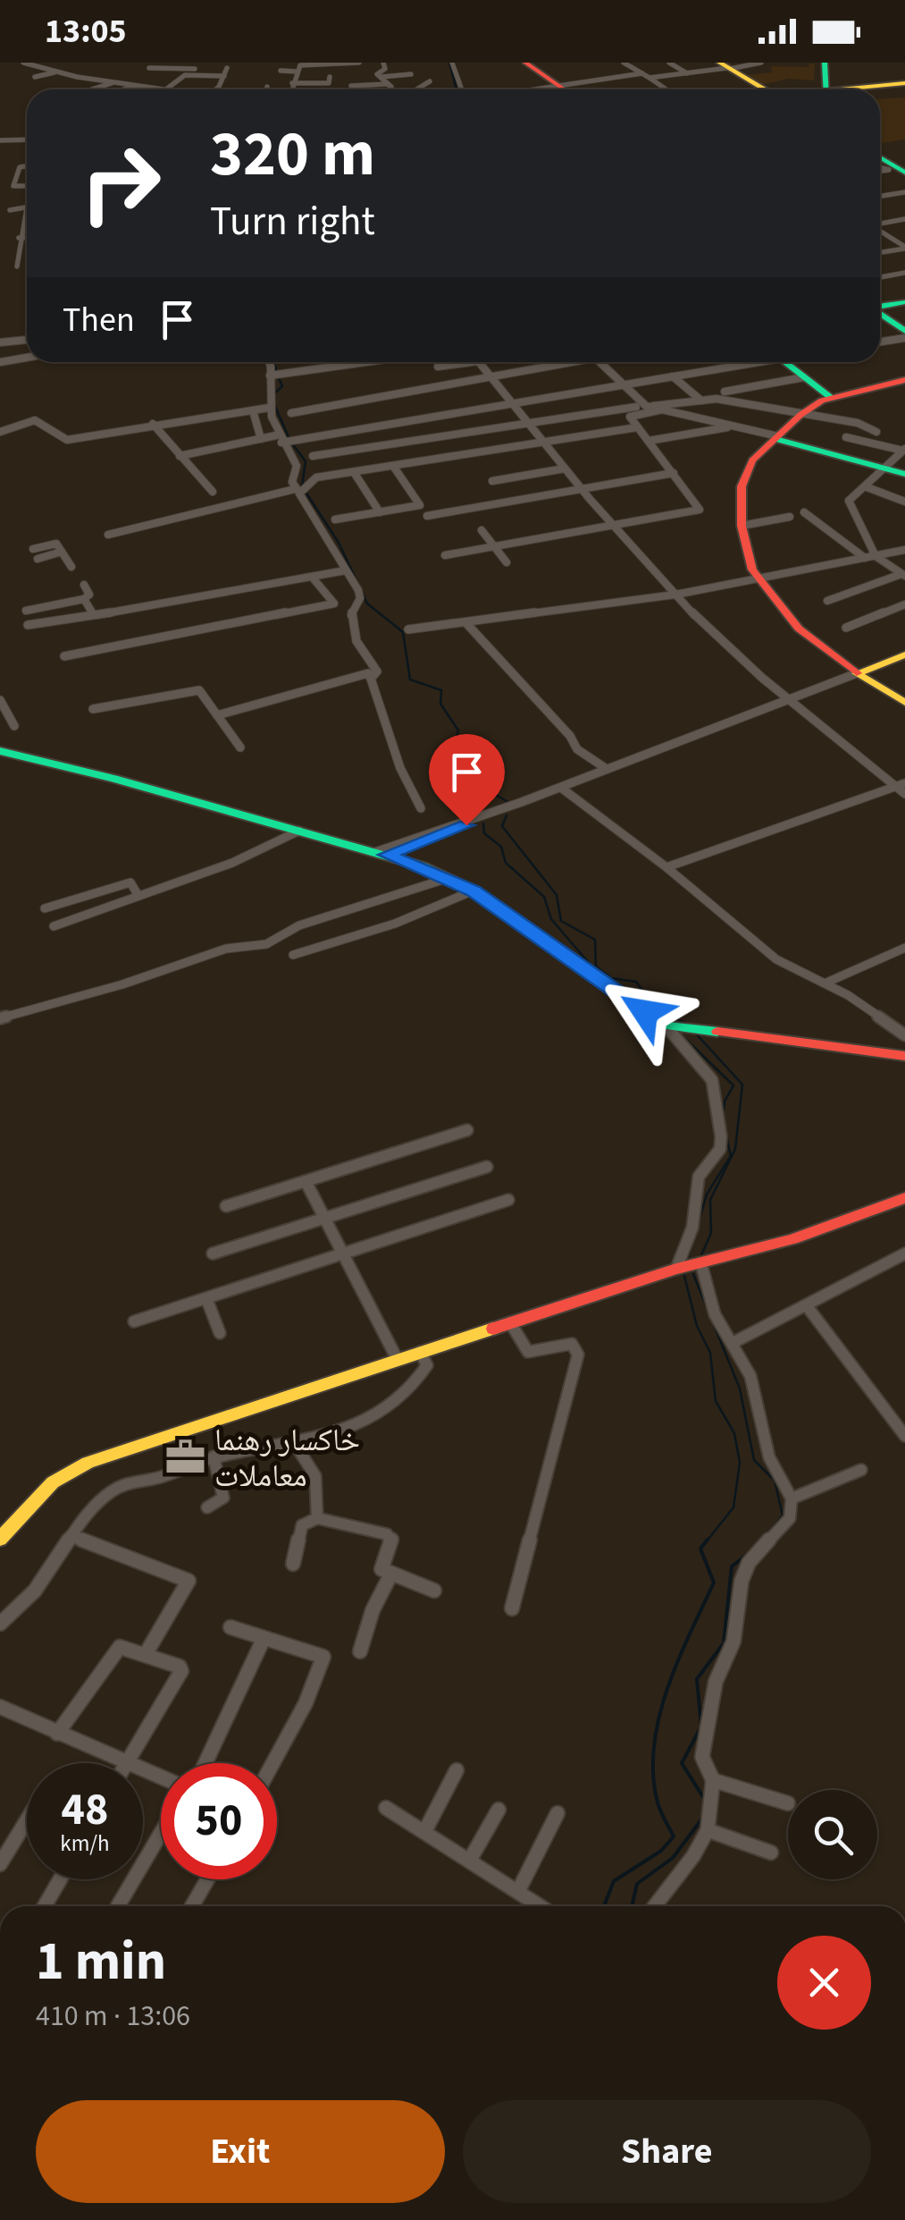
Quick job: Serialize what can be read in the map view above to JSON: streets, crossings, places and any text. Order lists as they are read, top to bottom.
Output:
{
  "places": {
    "office": ["خاکسار رهنما معاملات"]
  },
  "page": {
    "status": "13:05",
    "turn": ["320 m", "Turn right"],
    "then": "Then",
    "speed": "48 km/h",
    "limit": "50",
    "heading": ["1 min", "410 m · 13:06"],
    "buttons": ["Exit", "Share"]
  }
}
